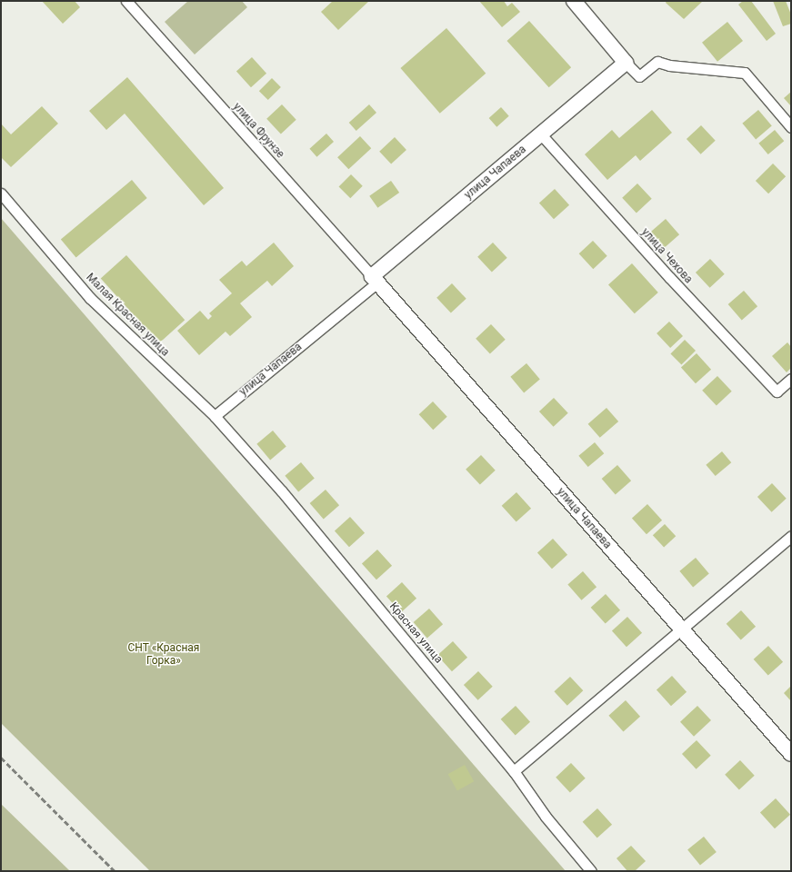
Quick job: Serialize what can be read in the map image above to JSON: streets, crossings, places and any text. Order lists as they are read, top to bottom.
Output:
{
  "streets": {
    "street": [
      "улица Фрунзе",
      "улица Чапаева",
      "улица Чехова",
      "Малая Красная улица",
      "Красная улица"
    ]
  },
  "crossings": [
    ["улица Фрунзе", "улица Чапаева"],
    ["улица Чапаева", "улица Чехова"],
    ["улица Чапаева", "Малая Красная улица"],
    ["улица Чапаева", "Красная улица"],
    ["Малая Красная улица", "Красная улица"]
  ],
  "parks": ["СНТ «Красная Горка»"]
}
